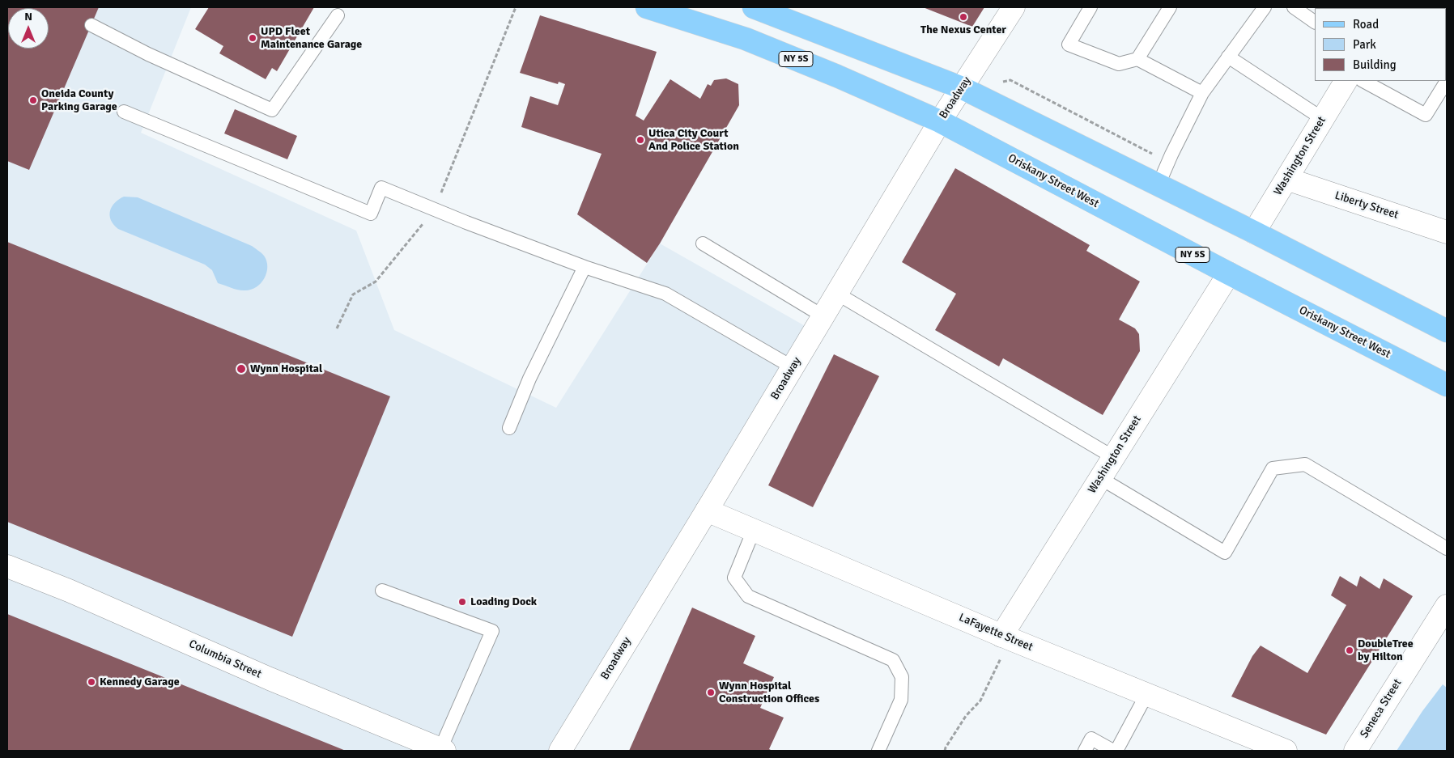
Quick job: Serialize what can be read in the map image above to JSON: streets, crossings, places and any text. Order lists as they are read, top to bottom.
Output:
{
  "streets": {
    "main road": ["NY 5S", "Oriskany Street West"],
    "street": [
      "Broadway",
      "Washington Street",
      "Liberty Street",
      "LaFayette Street",
      "Columbia Street",
      "Seneca Street"
    ]
  },
  "crossings": [
    ["Broadway", "Oriskany Street West"],
    ["Broadway", "LaFayette Street"],
    ["Washington Street", "Oriskany Street West"],
    ["Washington Street", "Liberty Street"],
    ["Washington Street", "LaFayette Street"]
  ],
  "places": [
    "The Nexus Center",
    "UPD Fleet Maintenance Garage",
    "Oneida County Parking Garage",
    "Utica City Court And Police Station",
    "Wynn Hospital",
    "Loading Dock",
    "DoubleTree by Hilton",
    "Kennedy Garage",
    "Wynn Hospital Construction Offices"
  ],
  "legend": ["Road", "Park", "Building"],
  "north": "top"
}
